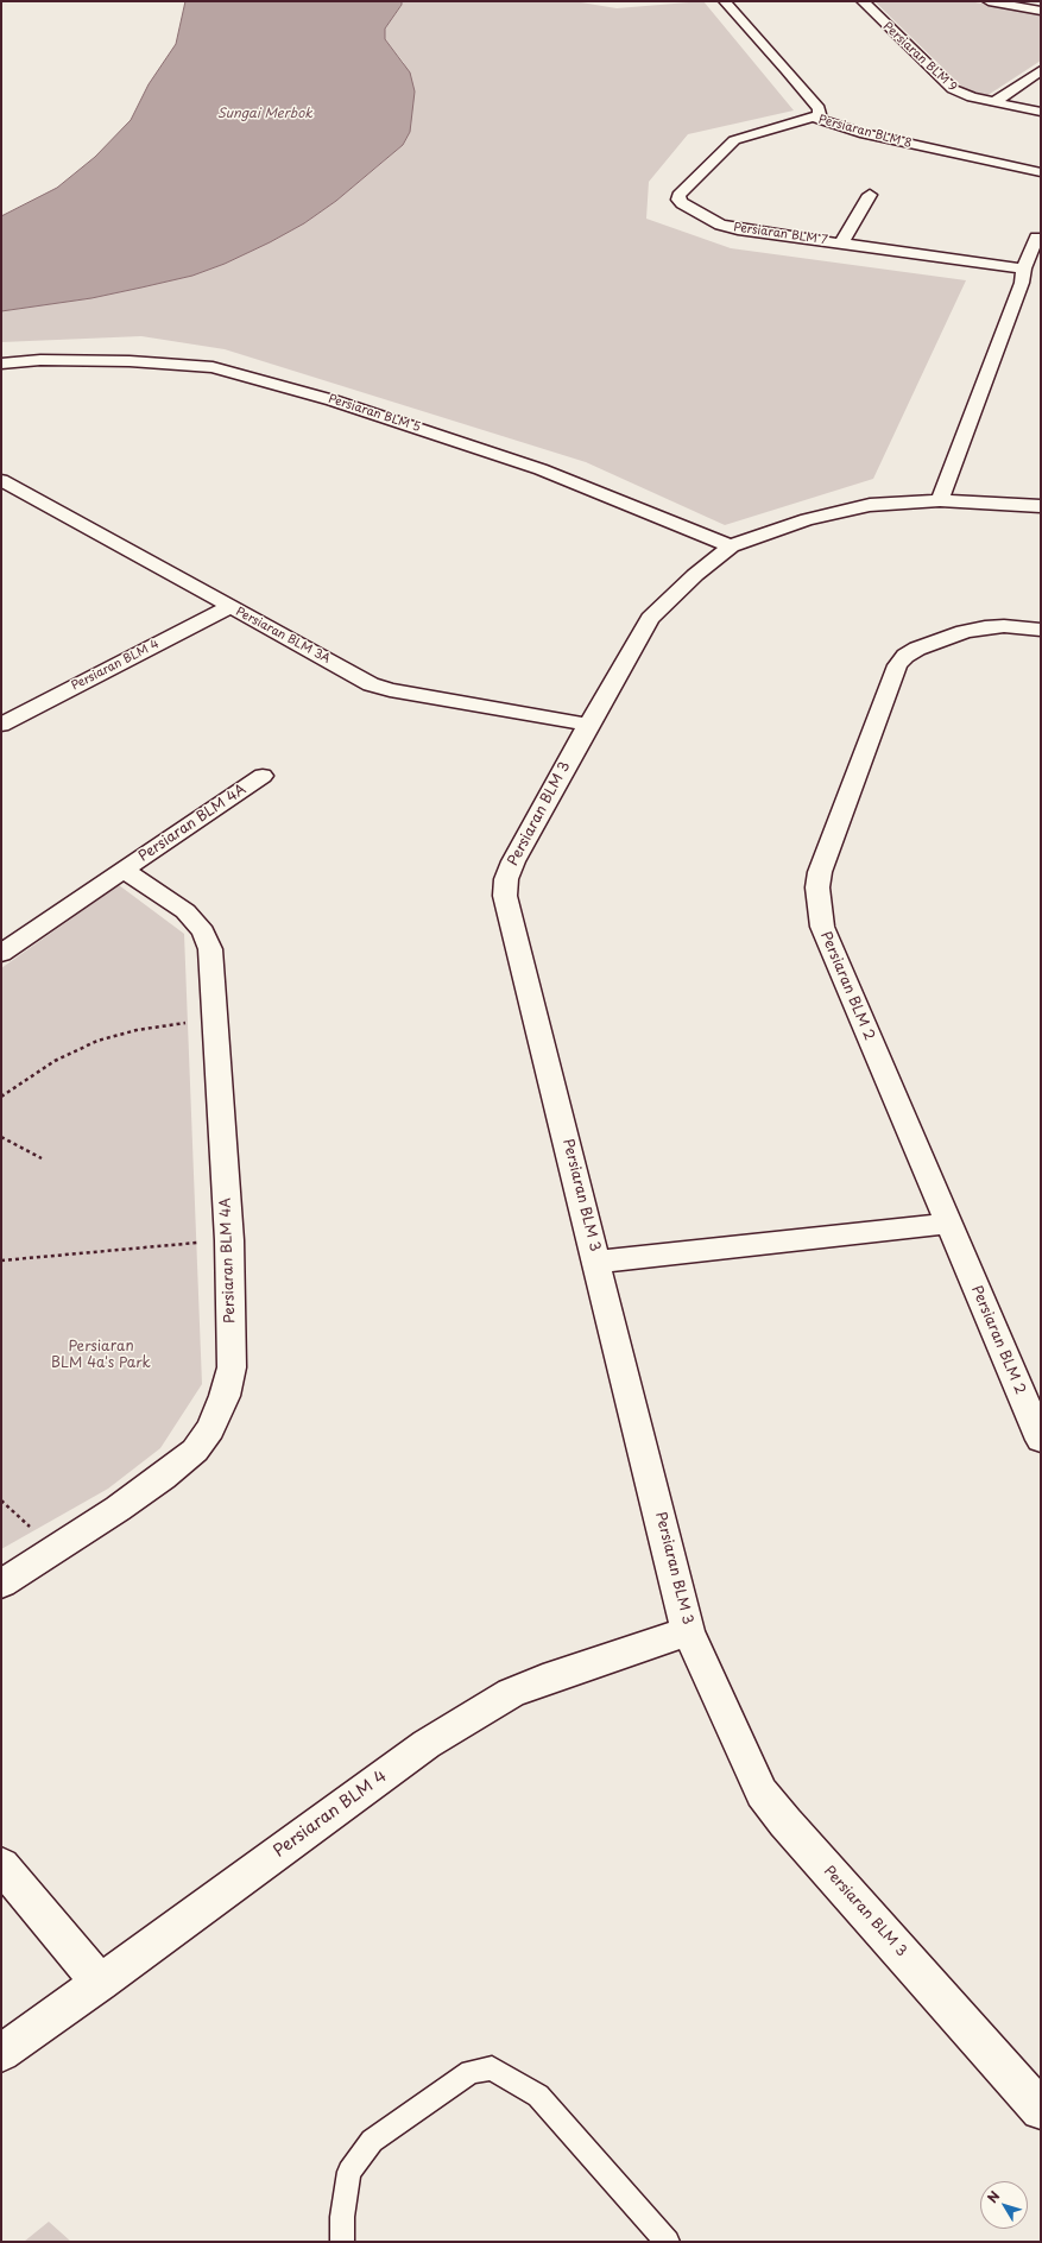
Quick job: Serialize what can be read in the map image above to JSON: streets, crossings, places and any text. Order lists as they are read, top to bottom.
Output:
{
  "streets": {
    "street": [
      "Persiaran BLM 9",
      "Persiaran BLM 8",
      "Persiaran BLM 7",
      "Persiaran BLM 5",
      "Persiaran BLM 3A",
      "Persiaran BLM 4",
      "Persiaran BLM 3",
      "Persiaran BLM 4A",
      "Persiaran BLM 2"
    ]
  },
  "crossings": [
    ["Persiaran BLM 8", "Persiaran BLM 7"],
    ["Persiaran BLM 5", "Persiaran BLM 3"],
    ["Persiaran BLM 3A", "Persiaran BLM 4"],
    ["Persiaran BLM 3A", "Persiaran BLM 3"],
    ["Persiaran BLM 4", "Persiaran BLM 3"]
  ],
  "water": ["Sungai Merbok"],
  "parks": ["Persiaran BLM 4a's Park"],
  "north": "top left"
}
